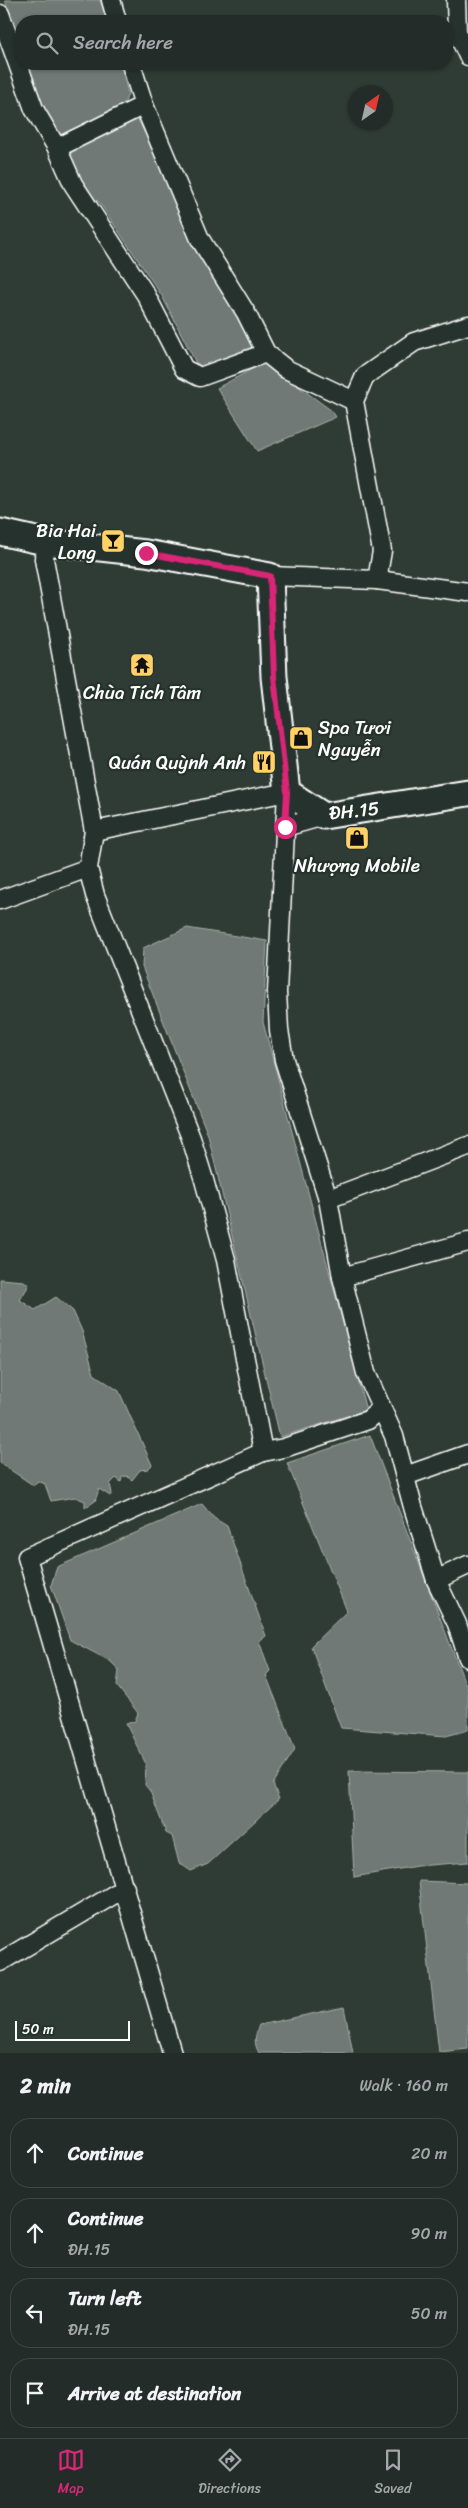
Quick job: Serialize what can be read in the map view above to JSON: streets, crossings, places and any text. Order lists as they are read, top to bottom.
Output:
{
  "streets": {
    "main road": ["ĐH.15"]
  },
  "places": {
    "bar": ["Bia Hai Long"],
    "temple": ["Chùa Tích Tâm"],
    "shop": ["Spa Tươi Nguyễn", "Nhượng Mobile"],
    "restaurant": ["Quán Quỳnh Anh"]
  },
  "scale_bar": "50 m",
  "north": "top right",
  "page": {
    "search": "Search here",
    "scale": "50 m",
    "heading": ["2 min", "Walk · 160 m"],
    "list": [
      ["Continue", "20 m"],
      ["Continue", "ĐH.15", "90 m"],
      ["Turn left", "ĐH.15", "50 m"],
      "Arrive at destination"
    ],
    "nav": ["Map", "Directions", "Saved"]
  }
}
